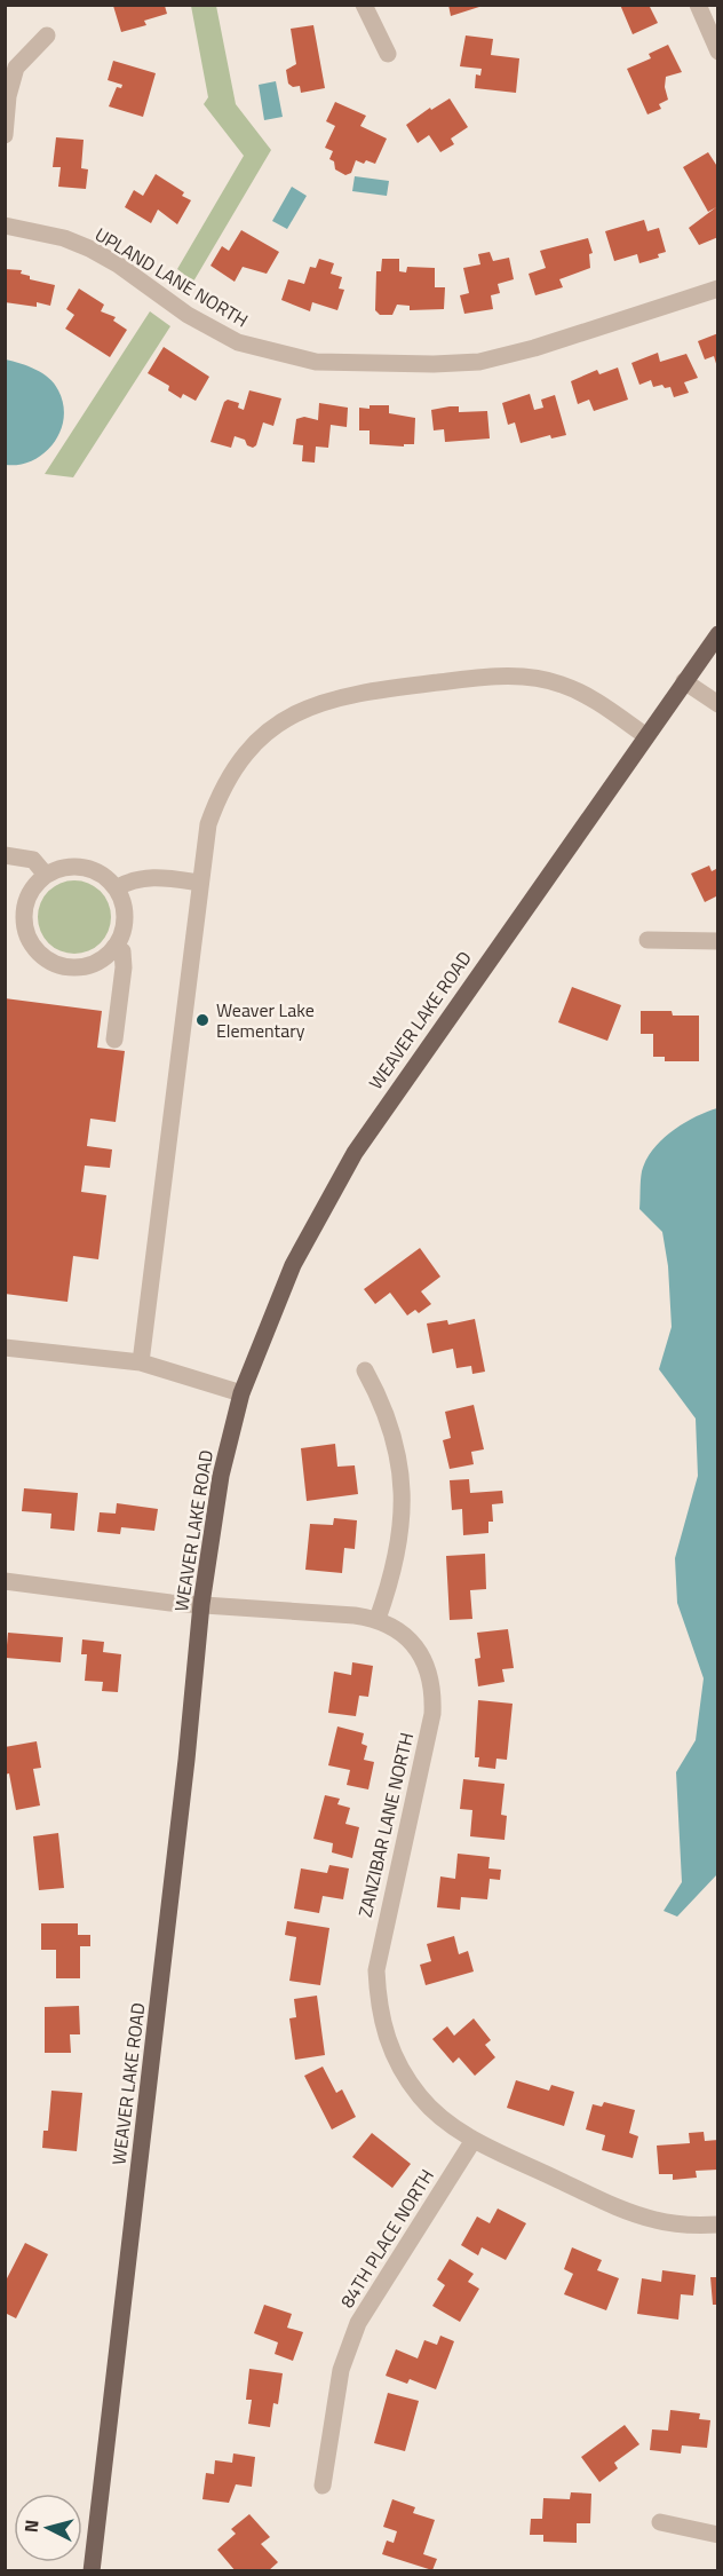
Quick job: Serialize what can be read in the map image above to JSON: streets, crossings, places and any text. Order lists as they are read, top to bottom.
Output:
{
  "streets": {
    "main road": ["WEAVER LAKE ROAD"],
    "street": ["UPLAND LANE NORTH", "ZANZIBAR LANE NORTH", "84TH PLACE NORTH"]
  },
  "crossings": [
    ["WEAVER LAKE ROAD", "ZANZIBAR LANE NORTH"],
    ["ZANZIBAR LANE NORTH", "84TH PLACE NORTH"]
  ],
  "places": ["Weaver Lake Elementary"],
  "north": "left"
}
